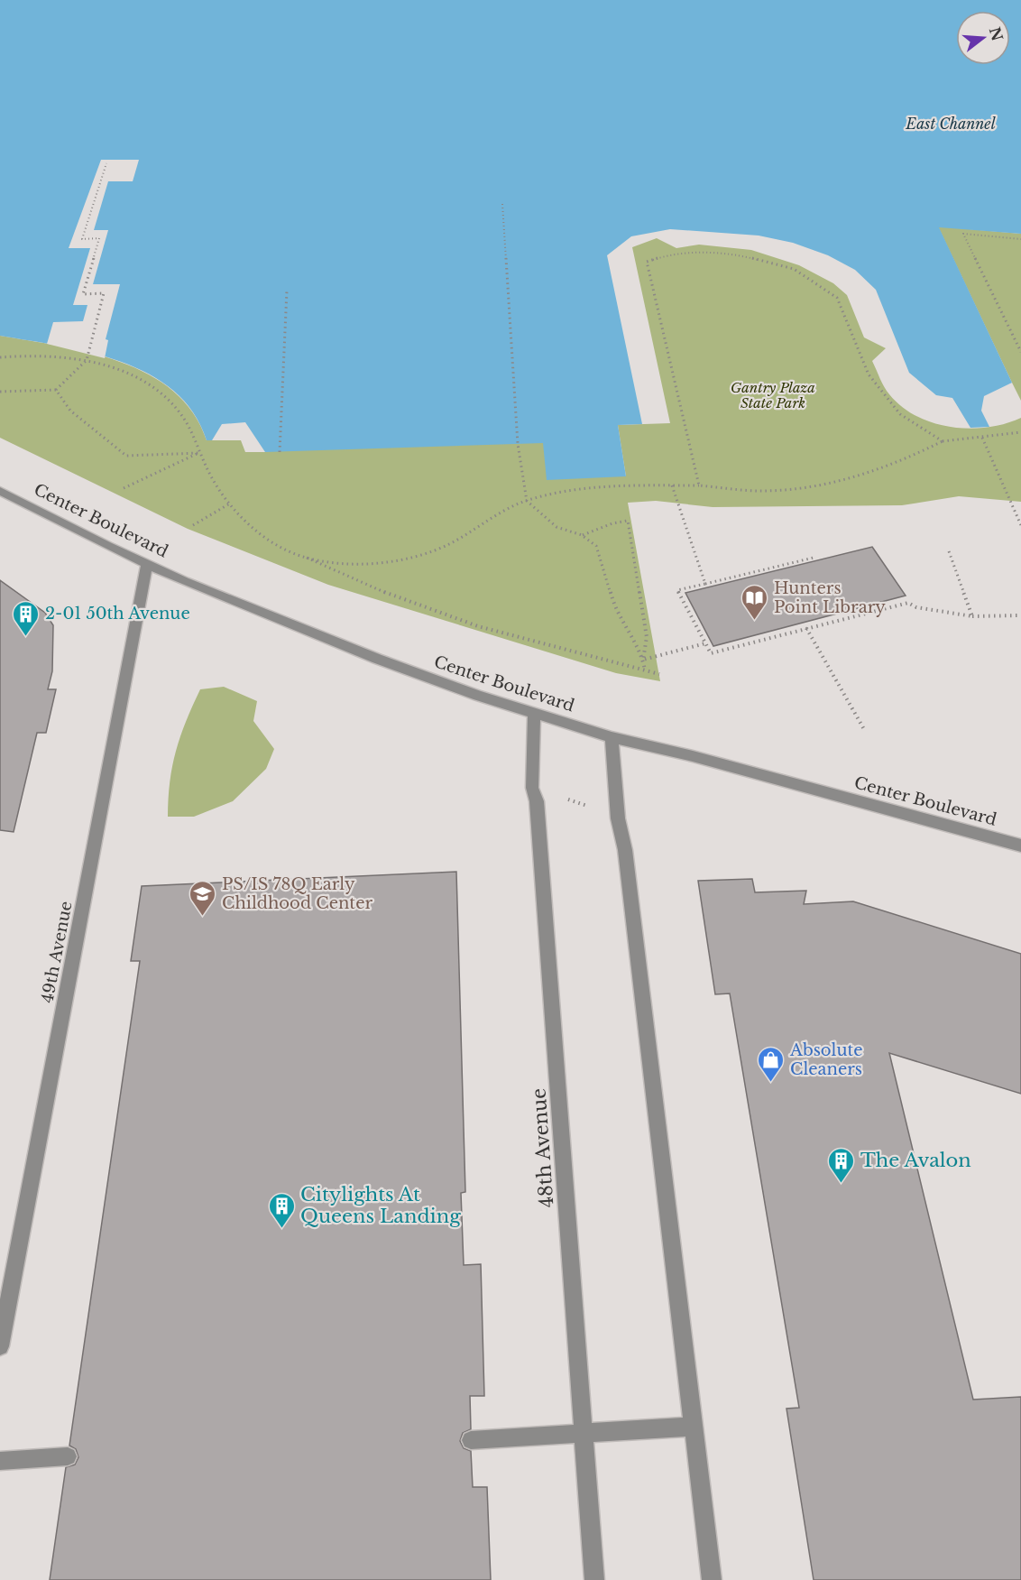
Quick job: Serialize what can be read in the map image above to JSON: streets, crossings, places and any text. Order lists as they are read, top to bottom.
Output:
{
  "streets": {
    "street": ["Center Boulevard", "49th Avenue", "48th Avenue"]
  },
  "crossings": [
    ["Center Boulevard", "49th Avenue"],
    ["Center Boulevard", "48th Avenue"]
  ],
  "water": ["East Channel"],
  "parks": ["Gantry Plaza State Park"],
  "places": {
    "library": ["Hunters Point Library"],
    "building": ["2-01 50th Avenue", "The Avalon", "Citylights At Queens Landing"],
    "school or university": ["PS/IS 78Q Early Childhood Center"],
    "shop": ["Absolute Cleaners"]
  },
  "north": "right"
}
